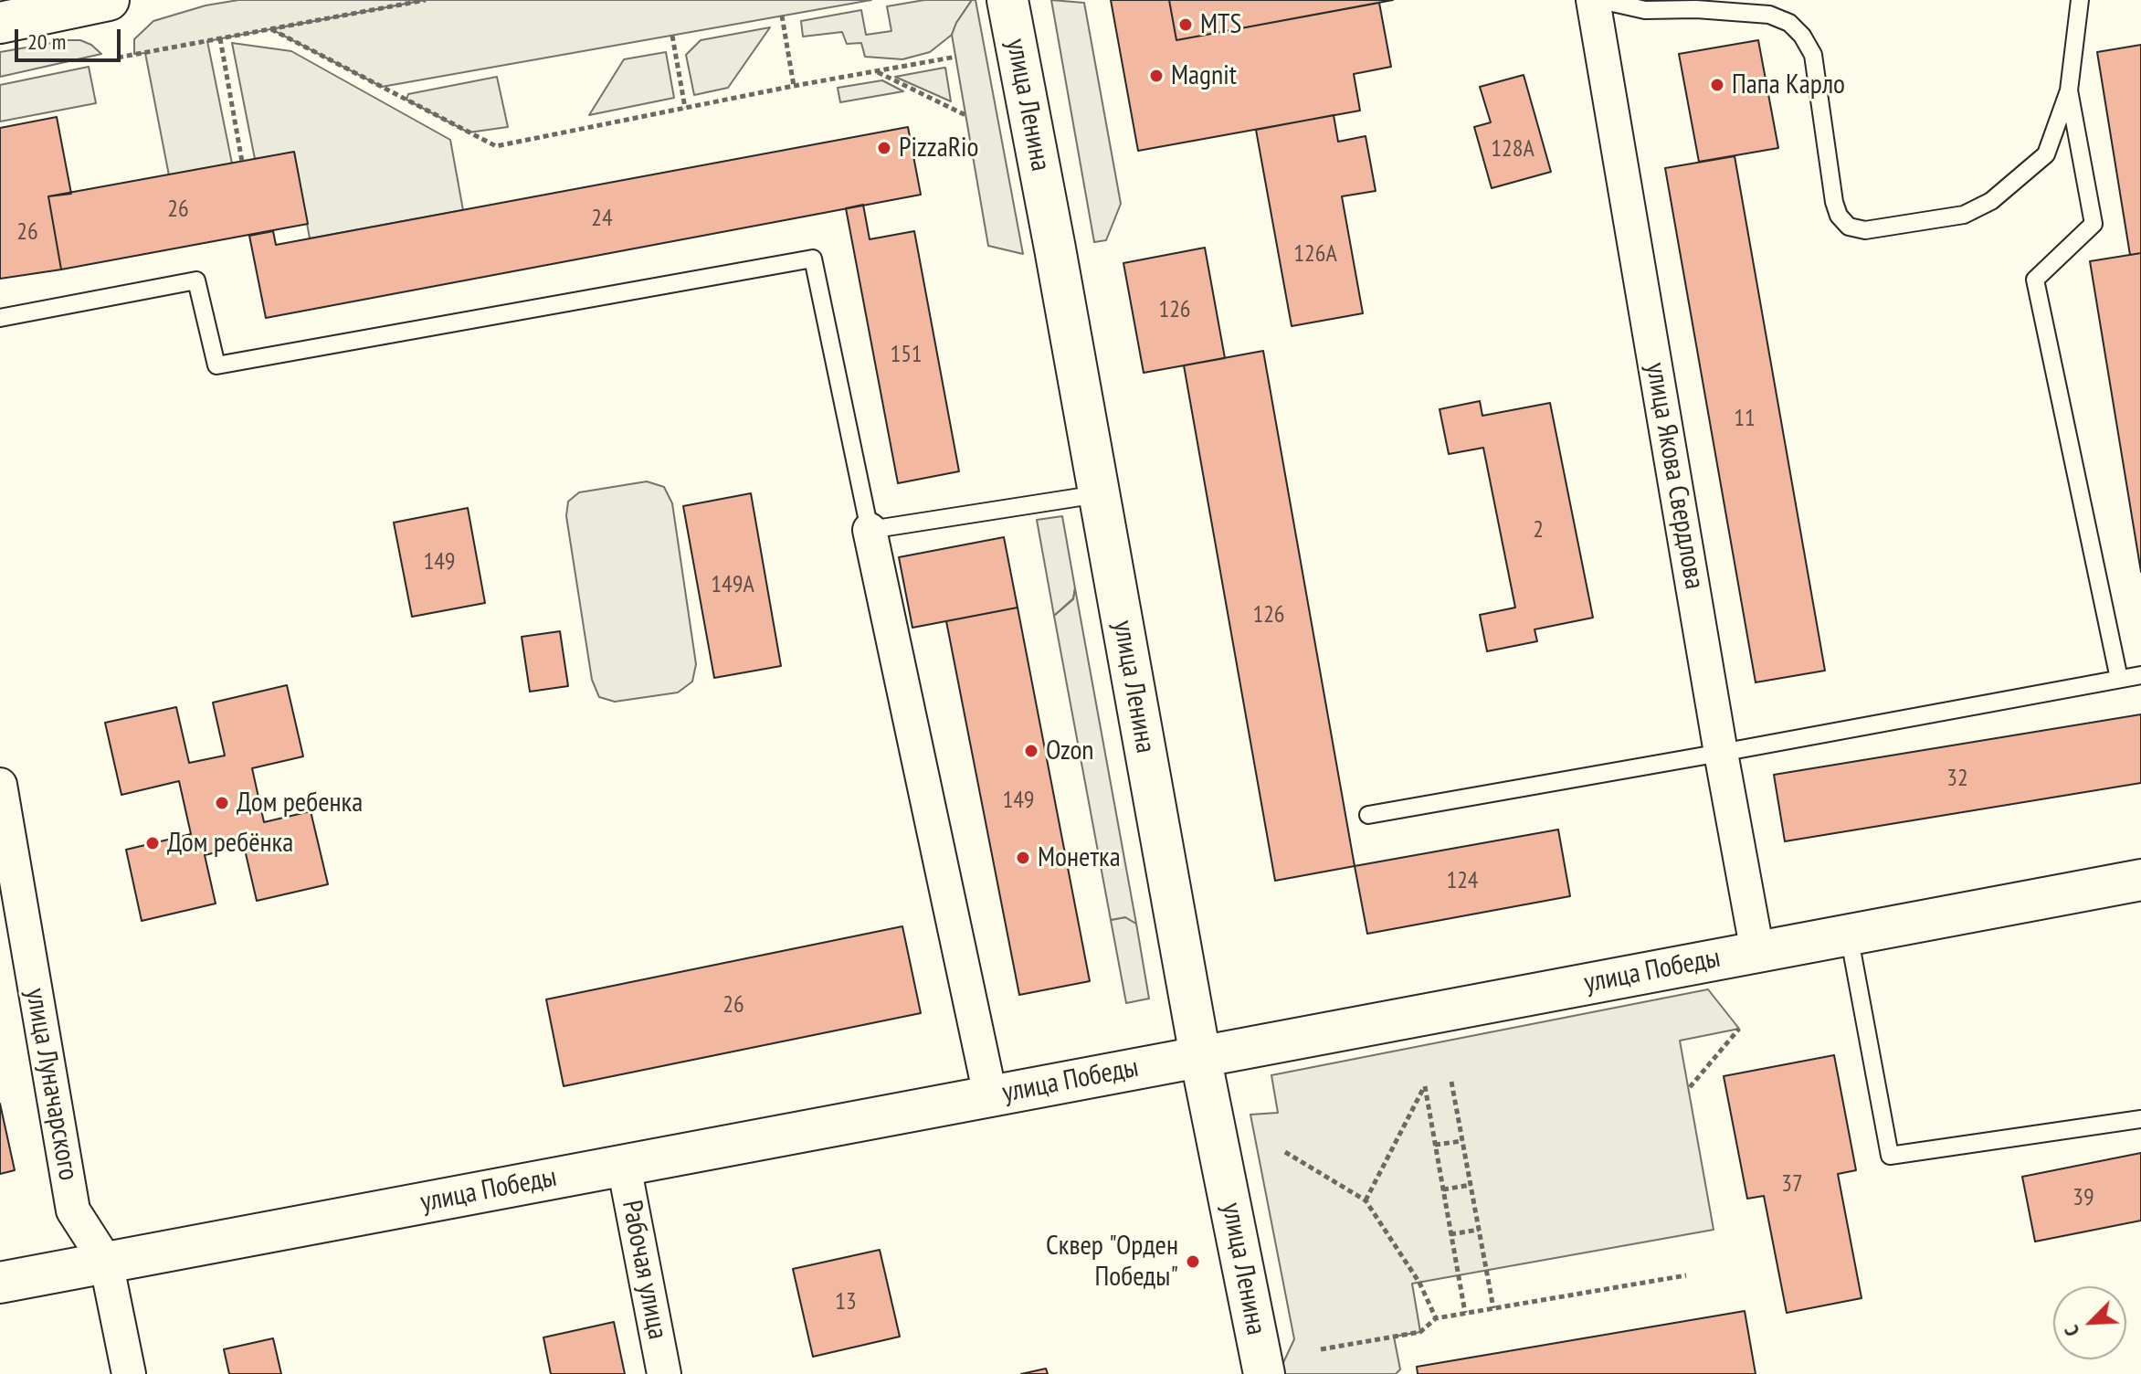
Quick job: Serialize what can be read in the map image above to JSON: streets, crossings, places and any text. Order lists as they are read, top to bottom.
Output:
{
  "streets": {
    "main road": ["улица Ленина", "улица Победы"],
    "street": ["улица Якова Свердлова", "улица Луначарского", "Рабочая улица"]
  },
  "crossings": [
    ["улица Ленина", "улица Победы"],
    ["улица Якова Свердлова", "улица Победы"],
    ["улица Победы", "улица Луначарского"],
    ["улица Победы", "Рабочая улица"]
  ],
  "places": [
    "MTS",
    "Magnit",
    "Папа Карло",
    "PizzaRio",
    "Ozon",
    "Дом ребенка",
    "Дом ребёнка",
    "Монетка",
    "Сквер \"Орден Победы\""
  ],
  "house_numbers": [
    "128А",
    "26",
    "24",
    "26",
    "126А",
    "126",
    "151",
    "11",
    "2",
    "149",
    "149А",
    "126",
    "32",
    "149",
    "124",
    "26",
    "37",
    "39",
    "13"
  ],
  "scale_bar": "20 m",
  "north": "bottom left"
}
